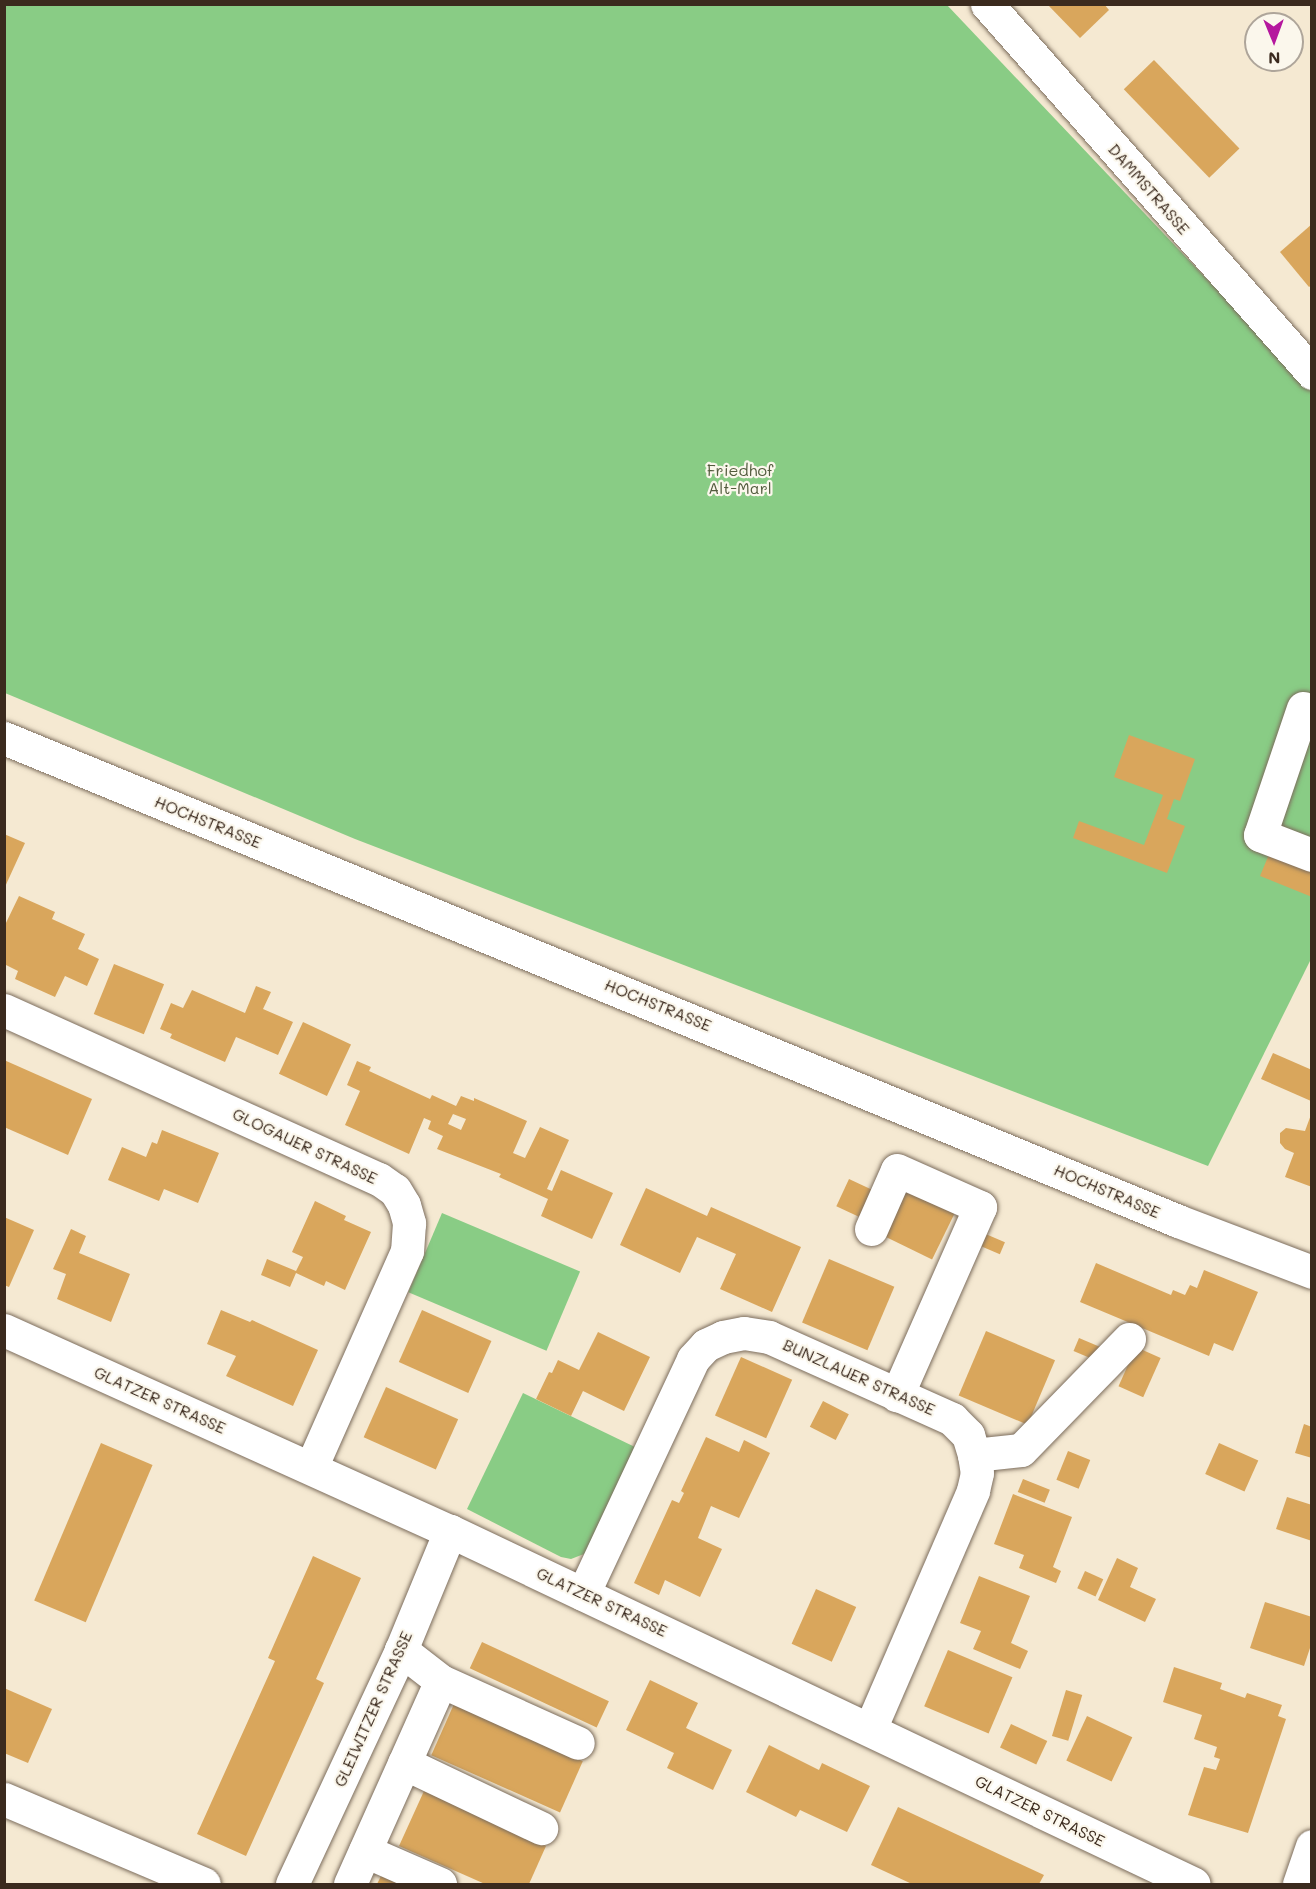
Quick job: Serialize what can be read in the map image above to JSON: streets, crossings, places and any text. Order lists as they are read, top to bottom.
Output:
{
  "streets": {
    "street": [
      "DAMMSTRASSE",
      "HOCHSTRASSE",
      "GLOGAUER STRASSE",
      "BUNZLAUER STRASSE",
      "GLATZER STRASSE",
      "GLEIWITZER STRASSE"
    ]
  },
  "crossings": [
    ["GLOGAUER STRASSE", "GLATZER STRASSE"],
    ["BUNZLAUER STRASSE", "GLATZER STRASSE"],
    ["GLATZER STRASSE", "GLEIWITZER STRASSE"]
  ],
  "parks": ["Friedhof Alt-Marl"],
  "north": "bottom"
}
